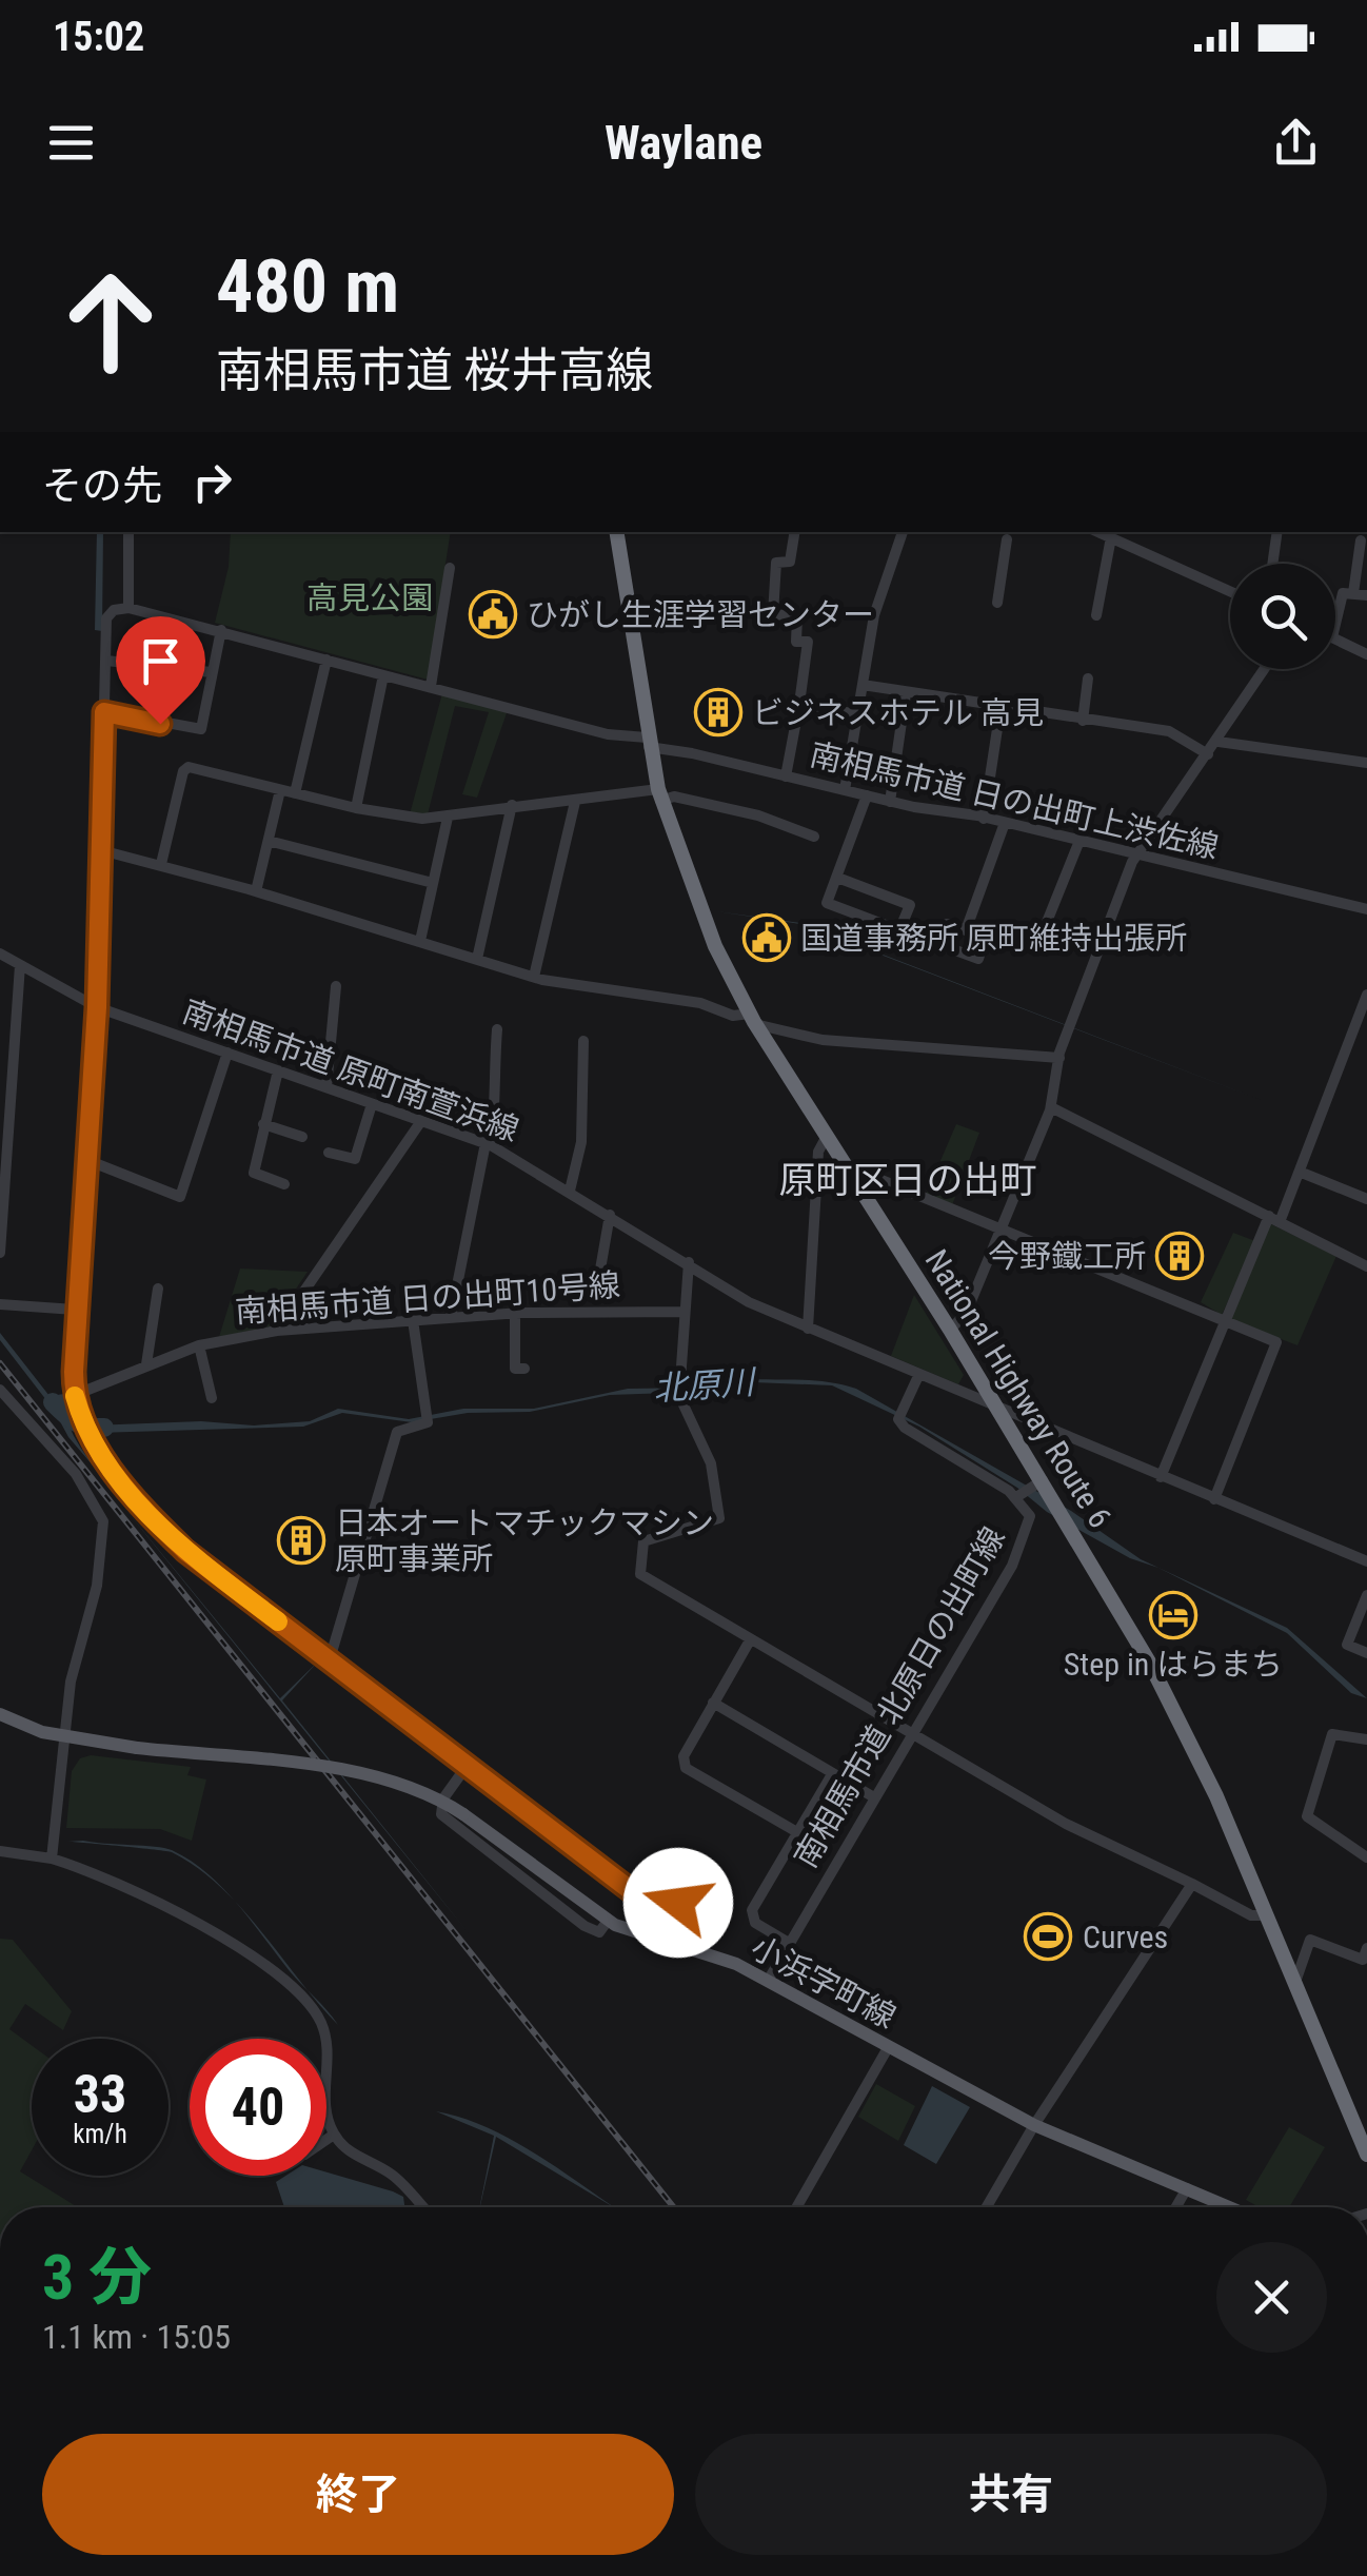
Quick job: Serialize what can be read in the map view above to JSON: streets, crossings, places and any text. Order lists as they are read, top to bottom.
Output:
{
  "streets": {
    "highway": ["National Highway Route 6"],
    "main road": ["小浜字町線"],
    "street": [
      "南相馬市道 日の出町上渋佐線",
      "南相馬市道 原町南萱浜線",
      "南相馬市道 日の出町10号線",
      "南相馬市道 北原日の出町線"
    ]
  },
  "crossings": [
    ["南相馬市道 日の出町上渋佐線", "National Highway Route 6"],
    ["南相馬市道 原町南萱浜線", "National Highway Route 6"],
    ["南相馬市道 原町南萱浜線", "南相馬市道 北原日の出町線"],
    ["National Highway Route 6", "南相馬市道 北原日の出町線"],
    ["南相馬市道 北原日の出町線", "小浜字町線"]
  ],
  "districts": ["原町区日の出町"],
  "water": ["北原川"],
  "parks": ["高見公園"],
  "places": {
    "public building": ["ひがし生涯学習センター", "国道事務所 原町維持出張所"],
    "building": ["ビジネスホテル 高見", "今野鐵工所", "日本オートマチックマシン 原町事業所"],
    "hotel": ["Step in はらまち"],
    "sports": ["Curves"]
  },
  "page": {
    "status": "15:02",
    "header": "Waylane",
    "turn": ["480 m", "南相馬市道 桜井高線"],
    "then": "その先",
    "speed": "33 km/h",
    "limit": "40",
    "heading": ["3 分", "1.1 km · 15:05"],
    "buttons": ["終了", "共有"]
  }
}
